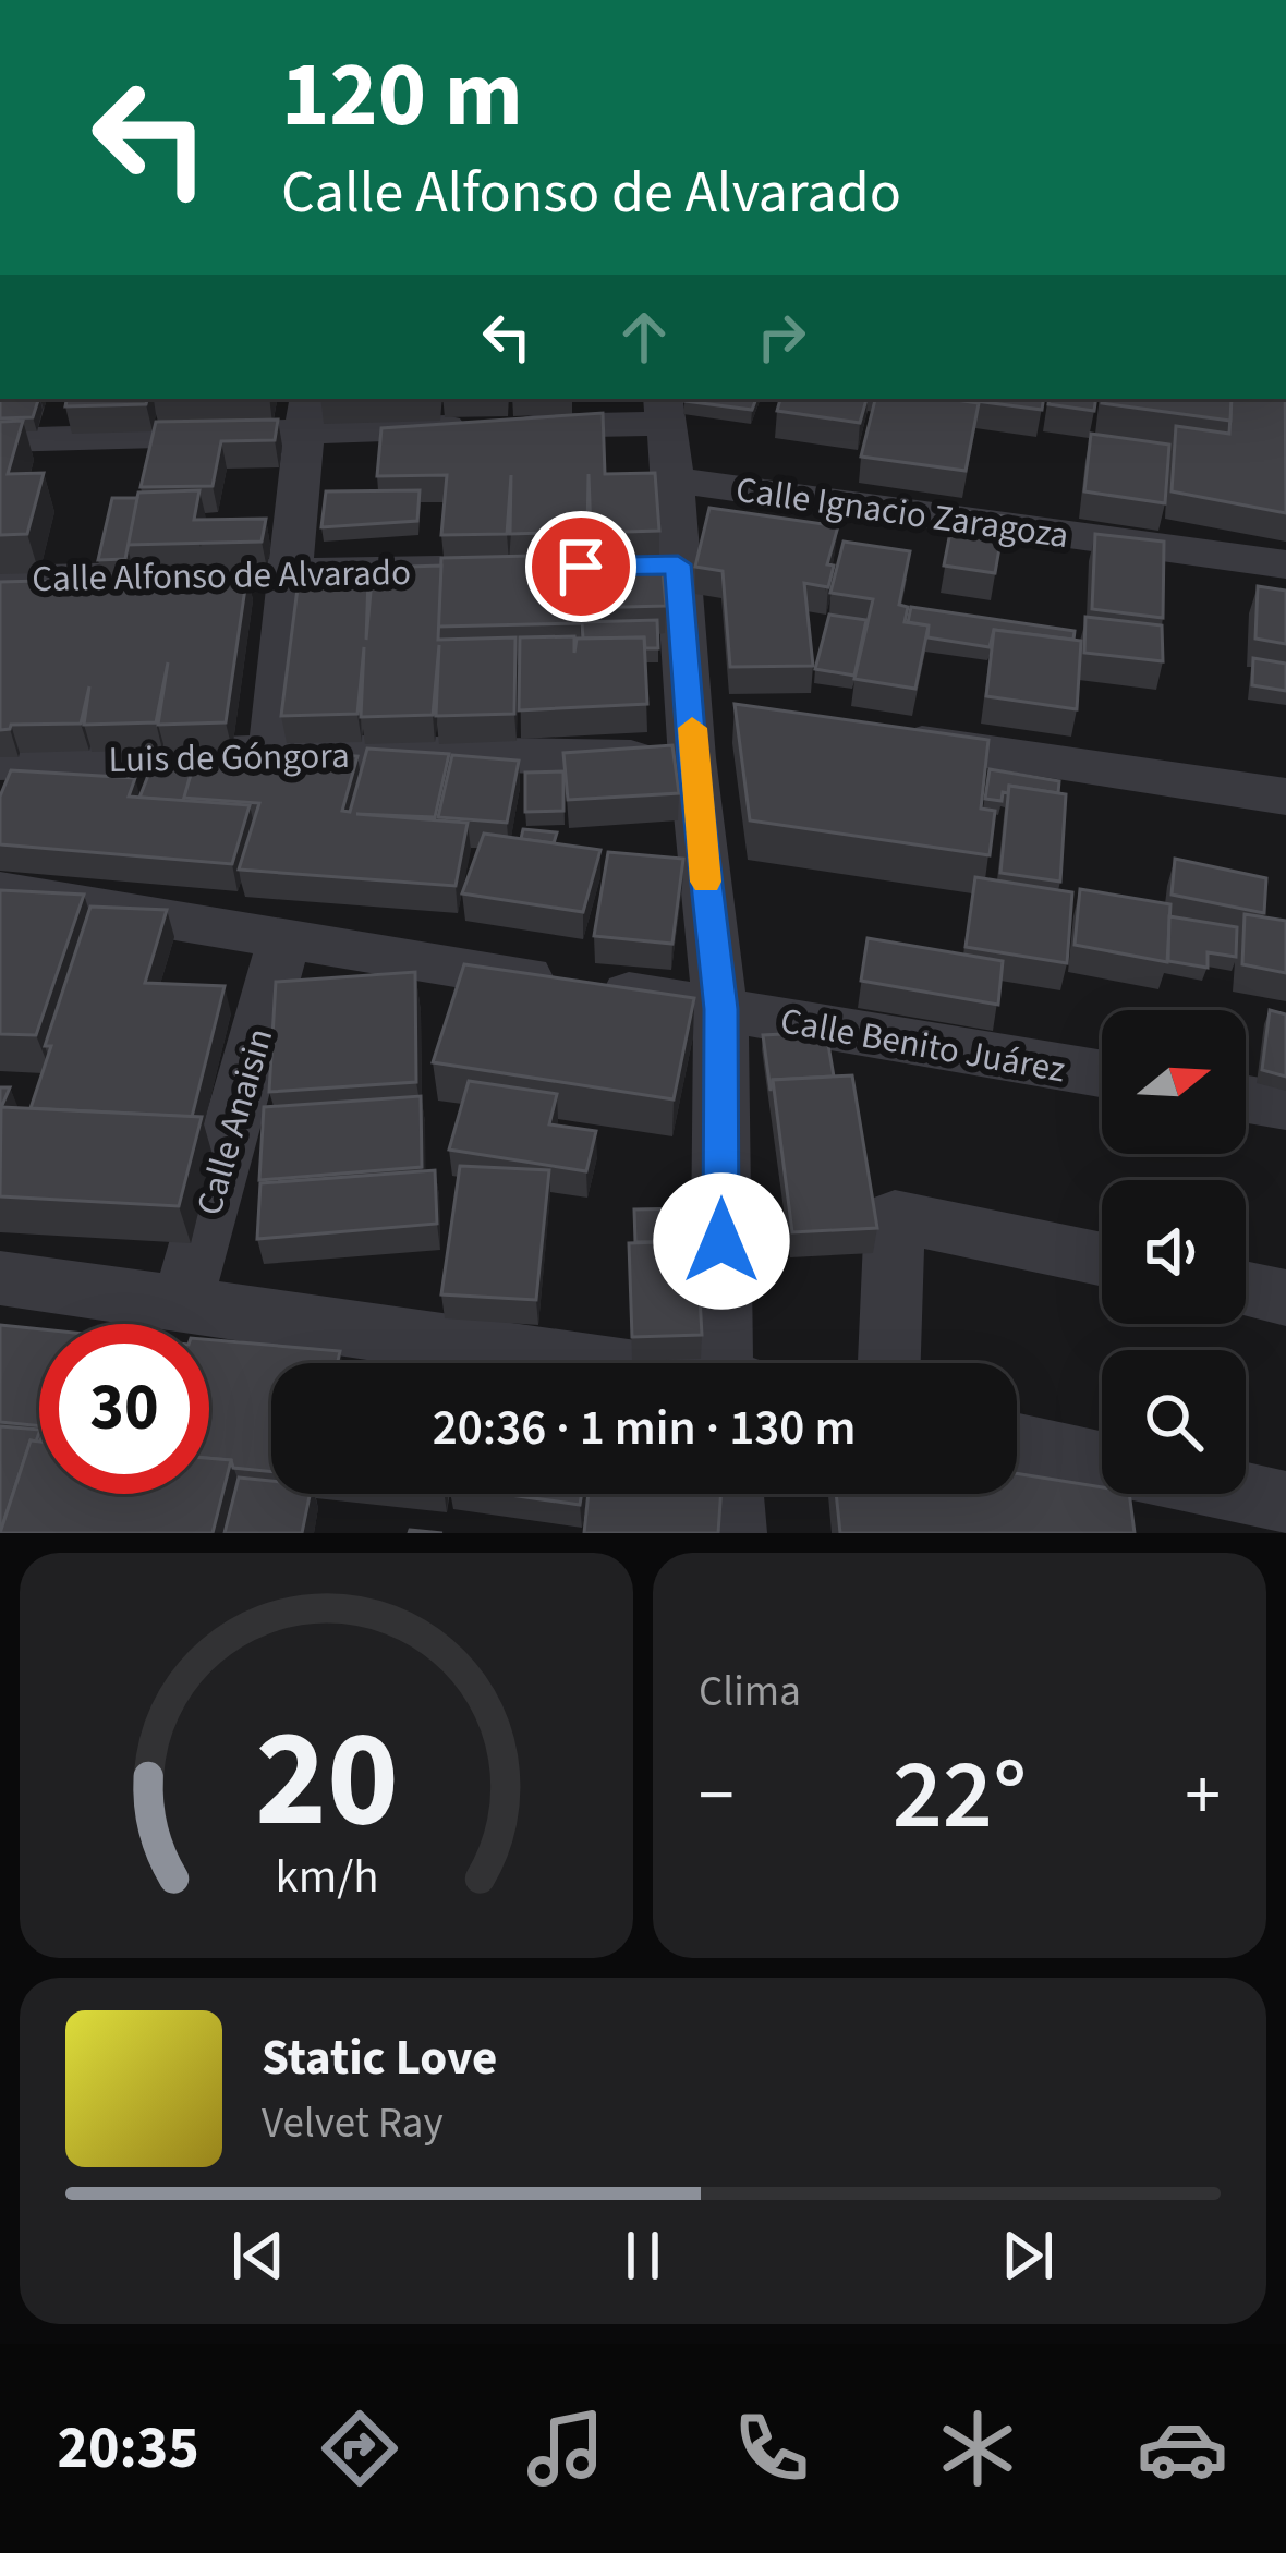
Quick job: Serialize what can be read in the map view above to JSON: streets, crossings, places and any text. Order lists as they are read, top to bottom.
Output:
{
  "streets": {
    "street": [
      "Calle Ignacio Zaragoza",
      "Calle Alfonso de Alvarado",
      "Luis de Góngora",
      "Calle Benito Juárez",
      "Calle Anaisin"
    ]
  },
  "crossings": [
    ["Calle Benito Juárez", "Calle Anaisin"]
  ],
  "north": "right",
  "page": {
    "turn": ["120 m", "Calle Alfonso de Alvarado"],
    "limit": "30",
    "trip": "20:36 · 1 min · 130 m",
    "tile": "Clima",
    "heat": ["−", "22°", "+"],
    "song": ["Static Love", "Velvet Ray"],
    "tabs": "20:35",
    "gauge": ["20", "km/h"]
  }
}
